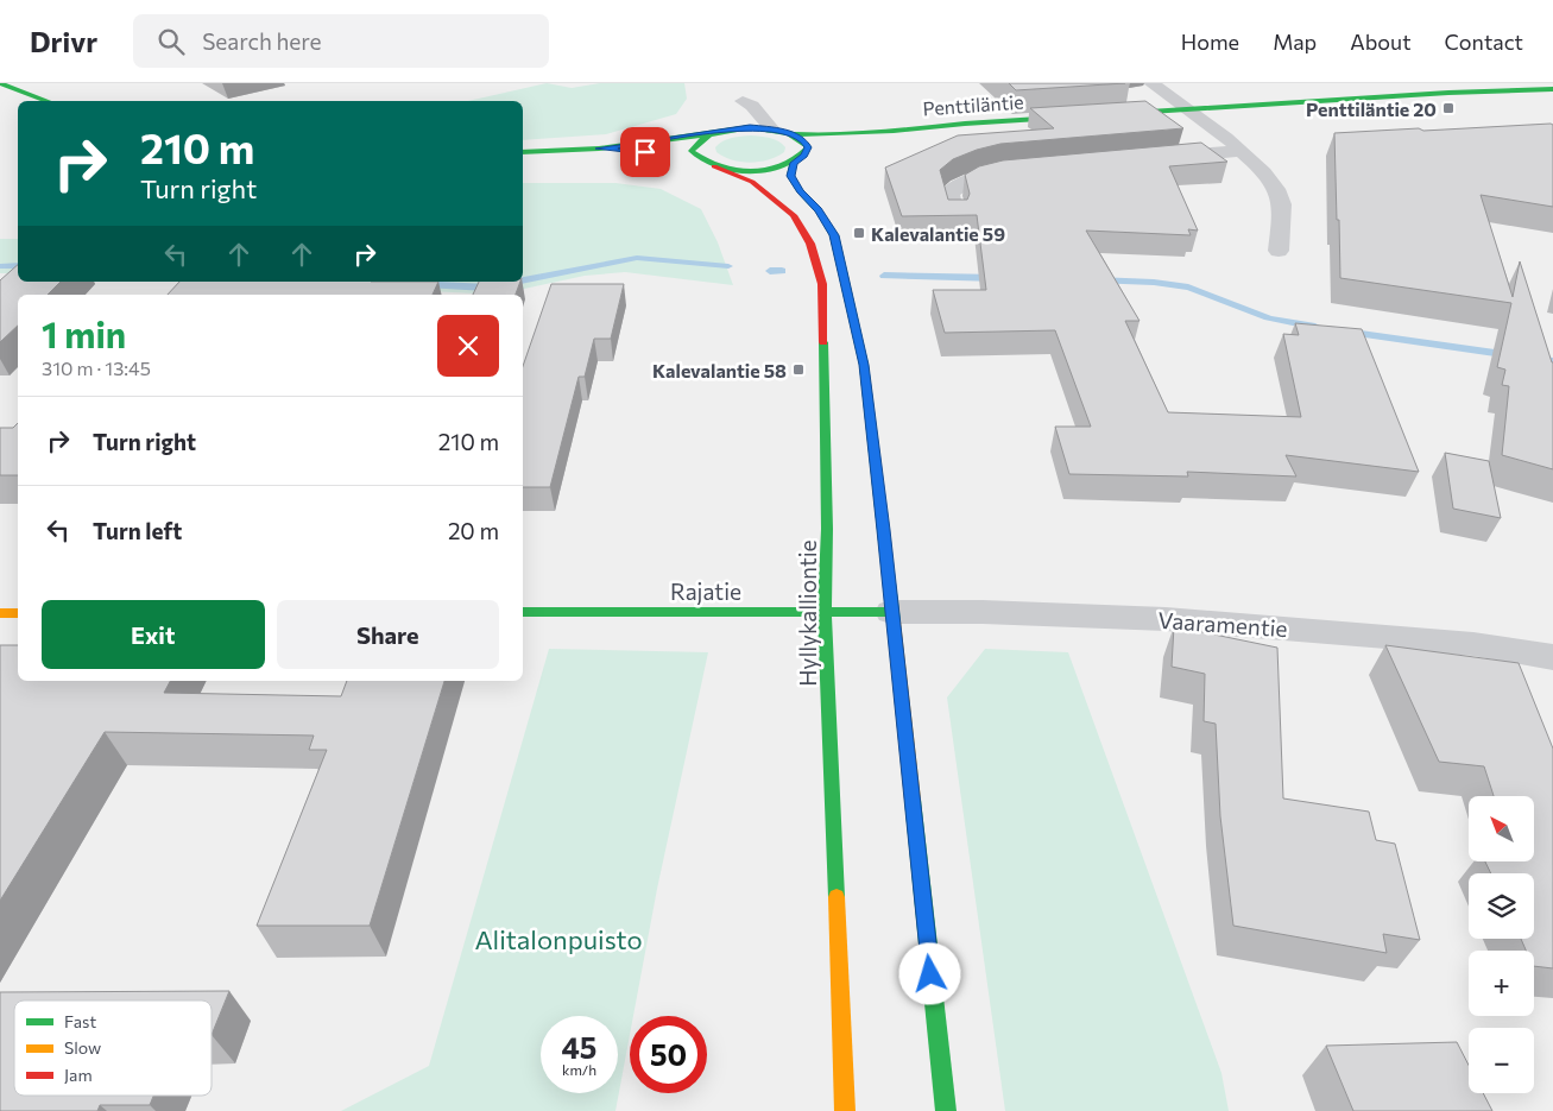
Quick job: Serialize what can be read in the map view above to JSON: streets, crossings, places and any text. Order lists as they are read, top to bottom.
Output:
{
  "streets": {
    "main road": ["Penttiläntie", "Rajatie", "Hyllykalliontie"],
    "street": ["Vaaramentie"]
  },
  "crossings": [
    ["Penttiläntie", "Hyllykalliontie"],
    ["Rajatie", "Hyllykalliontie"],
    ["Rajatie", "Vaaramentie"]
  ],
  "parks": ["Alitalonpuisto"],
  "places": {
    "transit": ["Penttiläntie 20", "Kalevalantie 59", "Kalevalantie 58"]
  },
  "legend": ["Fast", "Slow", "Jam"],
  "north": "top left",
  "page": {
    "header": "Drivr",
    "search": "Search here",
    "nav": [
      "Home",
      "Map",
      "About",
      "Contact"
    ],
    "turn": ["210 m", "Turn right"],
    "heading": ["1 min", "310 m · 13:45"],
    "list": [
      {
        "name": "Turn right",
        "value": "210 m"
      },
      {
        "name": "Turn left",
        "value": "20 m"
      }
    ],
    "buttons": ["Exit", "Share"],
    "map_buttons": ["+", "−"],
    "speed": "45 km/h",
    "limit": "50"
  }
}
